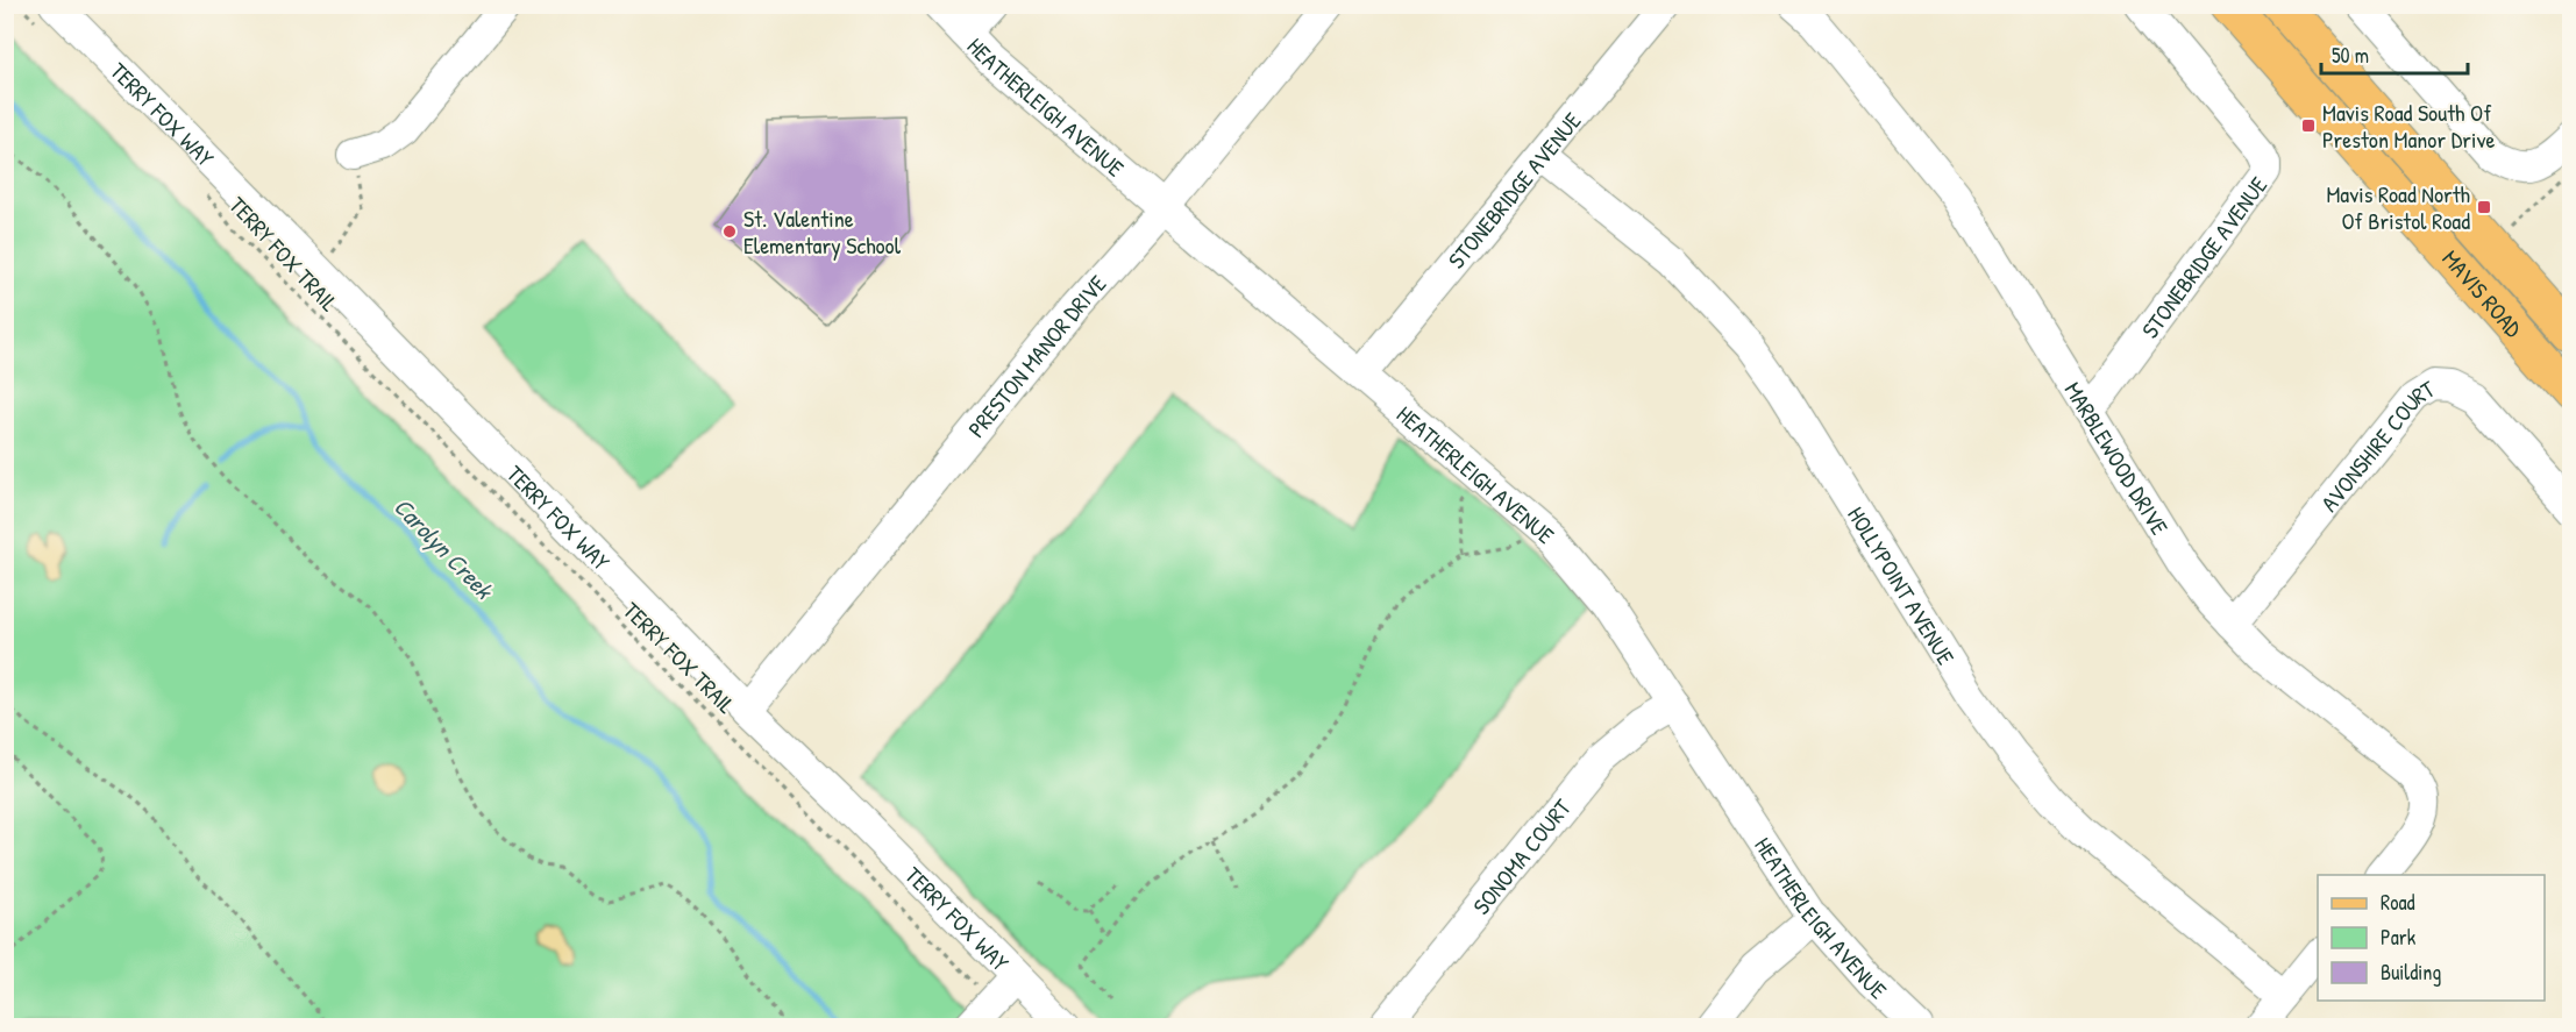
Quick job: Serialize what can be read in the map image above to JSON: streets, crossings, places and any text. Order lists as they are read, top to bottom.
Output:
{
  "streets": {
    "main road": ["MAVIS ROAD"],
    "street": [
      "HEATHERLEIGH AVENUE",
      "TERRY FOX WAY",
      "STONEBRIDGE AVENUE",
      "PRESTON MANOR DRIVE",
      "AVONSHIRE COURT",
      "MARBLEWOOD DRIVE",
      "HOLLYPOINT AVENUE",
      "SONOMA COURT"
    ],
    "path": ["TERRY FOX TRAIL"]
  },
  "crossings": [
    ["HEATHERLEIGH AVENUE", "STONEBRIDGE AVENUE"],
    ["HEATHERLEIGH AVENUE", "PRESTON MANOR DRIVE"],
    ["HEATHERLEIGH AVENUE", "SONOMA COURT"],
    ["TERRY FOX WAY", "PRESTON MANOR DRIVE"],
    ["STONEBRIDGE AVENUE", "MARBLEWOOD DRIVE"],
    ["STONEBRIDGE AVENUE", "HOLLYPOINT AVENUE"],
    ["AVONSHIRE COURT", "MARBLEWOOD DRIVE"]
  ],
  "water": ["Carolyn Creek"],
  "places": {
    "transit": ["Mavis Road South Of Preston Manor Drive", "Mavis Road North Of Bristol Road"],
    "other": ["St. Valentine Elementary School"]
  },
  "legend": ["Road", "Park", "Building"],
  "scale_bar": "50 m"
}
